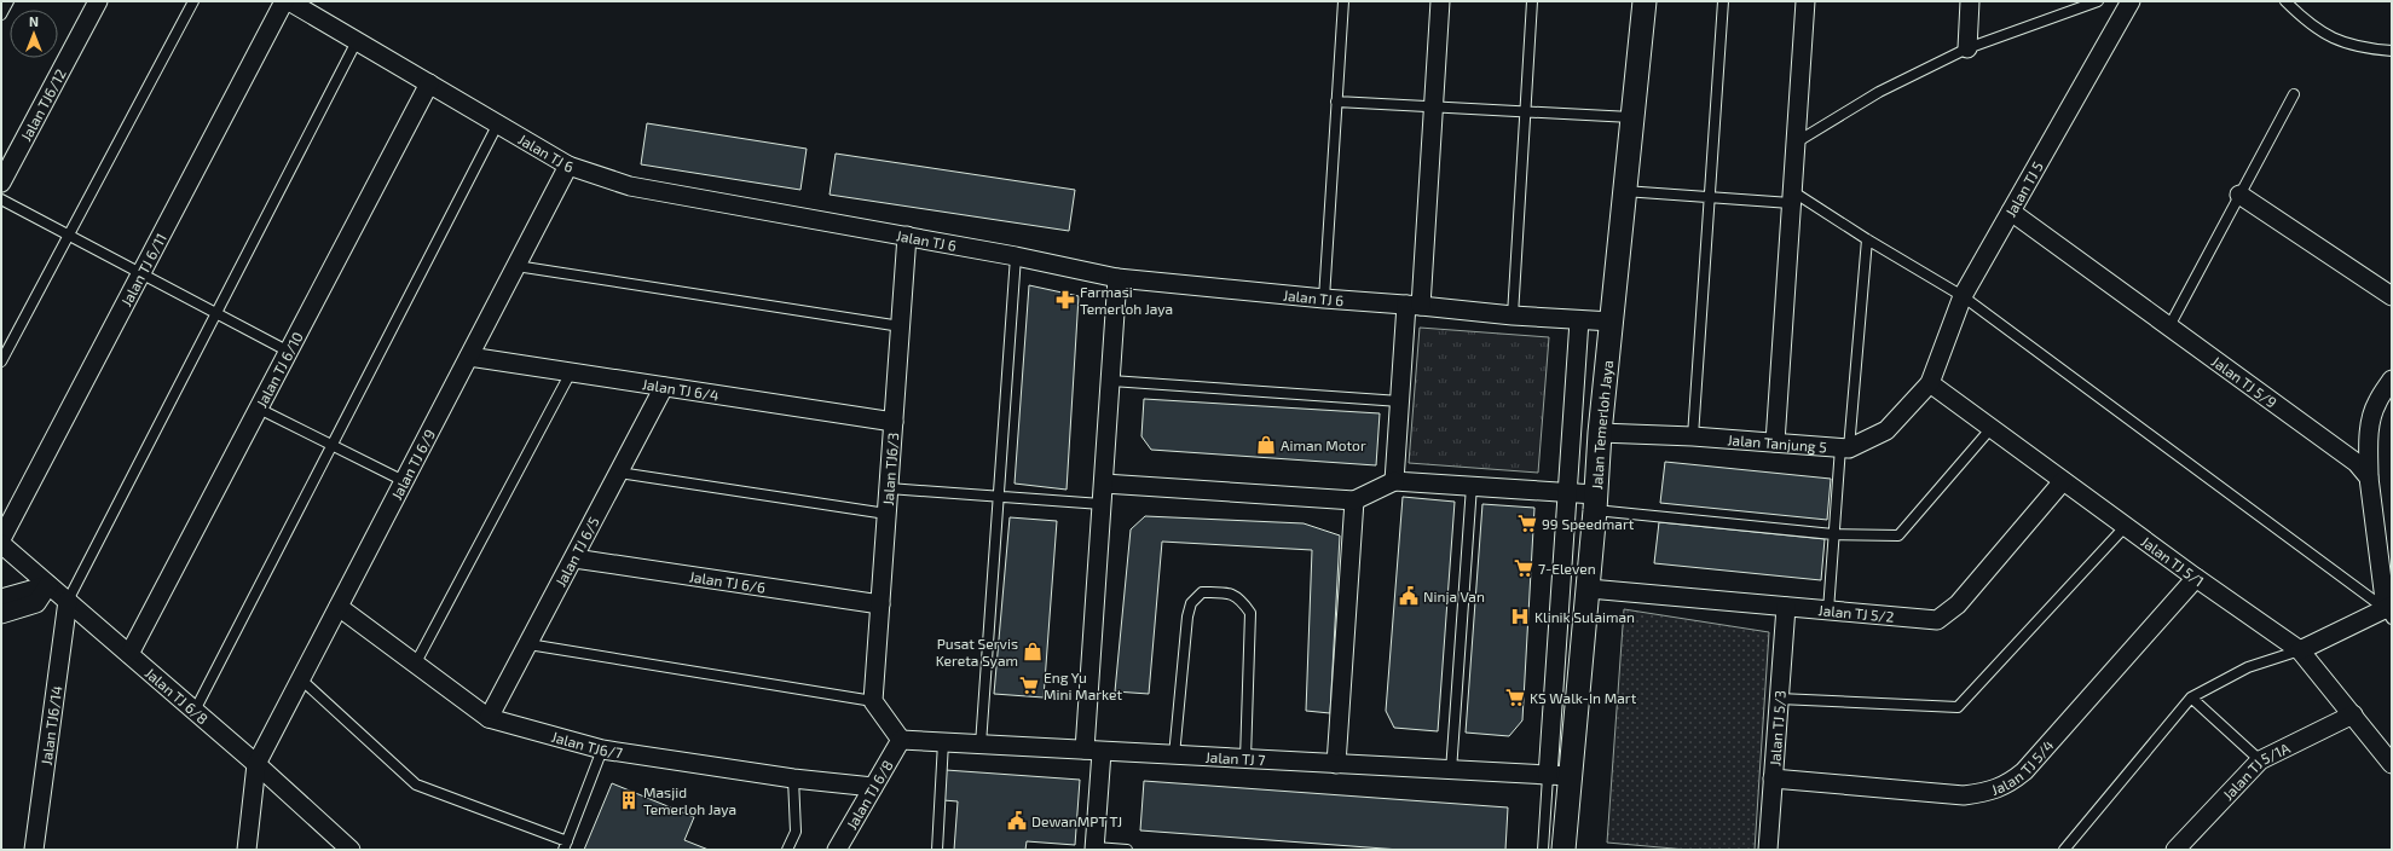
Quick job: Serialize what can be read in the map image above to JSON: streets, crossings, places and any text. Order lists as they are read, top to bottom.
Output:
{
  "streets": {
    "street": [
      "Jalan TJ6/12",
      "Jalan TJ 6",
      "Jalan TJ 5",
      "Jalan TJ 6/11",
      "Jalan TJ 6/10",
      "Jalan TJ 5/9",
      "Jalan TJ 6/4",
      "Jalan Temerloh Jaya",
      "Jalan Tanjung 5",
      "Jalan TJ 6/9",
      "Jalan TJ6/3",
      "Jalan TJ 6/5",
      "Jalan TJ 5/1",
      "Jalan TJ 6/6",
      "Jalan TJ 5/2",
      "Jalan TJ 6/8",
      "Jalan TJ6/14",
      "Jalan TJ 5/3",
      "Jalan TJ6/7",
      "Jalan TJ 7",
      "Jalan TJ 5/4",
      "Jalan TJ 5/1A"
    ]
  },
  "crossings": [
    ["Jalan TJ 6", "Jalan TJ 6/10"],
    ["Jalan TJ 6", "Jalan Temerloh Jaya"],
    ["Jalan TJ 6", "Jalan TJ 6/9"],
    ["Jalan TJ 6", "Jalan TJ6/3"],
    ["Jalan TJ 5", "Jalan TJ 5/9"],
    ["Jalan TJ 5", "Jalan TJ 5/1"],
    ["Jalan TJ 6/10", "Jalan TJ 6/8"],
    ["Jalan TJ 6/4", "Jalan TJ 6/9"],
    ["Jalan TJ 6/4", "Jalan TJ6/3"],
    ["Jalan TJ 6/4", "Jalan TJ 6/5"],
    ["Jalan Temerloh Jaya", "Jalan Tanjung 5"],
    ["Jalan Temerloh Jaya", "Jalan TJ 5/2"],
    ["Jalan Temerloh Jaya", "Jalan TJ 7"],
    ["Jalan TJ 6/9", "Jalan TJ 6/8"],
    ["Jalan TJ 6/9", "Jalan TJ6/7"],
    ["Jalan TJ6/3", "Jalan TJ 6/6"],
    ["Jalan TJ 6/5", "Jalan TJ 6/6"],
    ["Jalan TJ 6/5", "Jalan TJ6/7"],
    ["Jalan TJ 5/1", "Jalan TJ 5/2"],
    ["Jalan TJ 5/1", "Jalan TJ 5/4"],
    ["Jalan TJ 5/1", "Jalan TJ 5/1A"],
    ["Jalan TJ 5/2", "Jalan TJ 5/3"],
    ["Jalan TJ 6/8", "Jalan TJ6/14"],
    ["Jalan TJ 6/8", "Jalan TJ6/7"],
    ["Jalan TJ 6/8", "Jalan TJ 7"],
    ["Jalan TJ 5/3", "Jalan TJ 5/4"]
  ],
  "places": {
    "pharmacy": ["Farmasi Temerloh Jaya"],
    "shop": ["Aiman Motor", "Pusat Servis Kereta Syam"],
    "supermarket": [
      "99 Speedmart",
      "7-Eleven",
      "Eng Yu Mini Market",
      "KS Walk-In Mart"
    ],
    "public building": ["Ninja Van", "DewanMPT TJ"],
    "hospital": ["Klinik Sulaiman"],
    "building": ["Masjid Temerloh Jaya"]
  },
  "north": "top"
}
